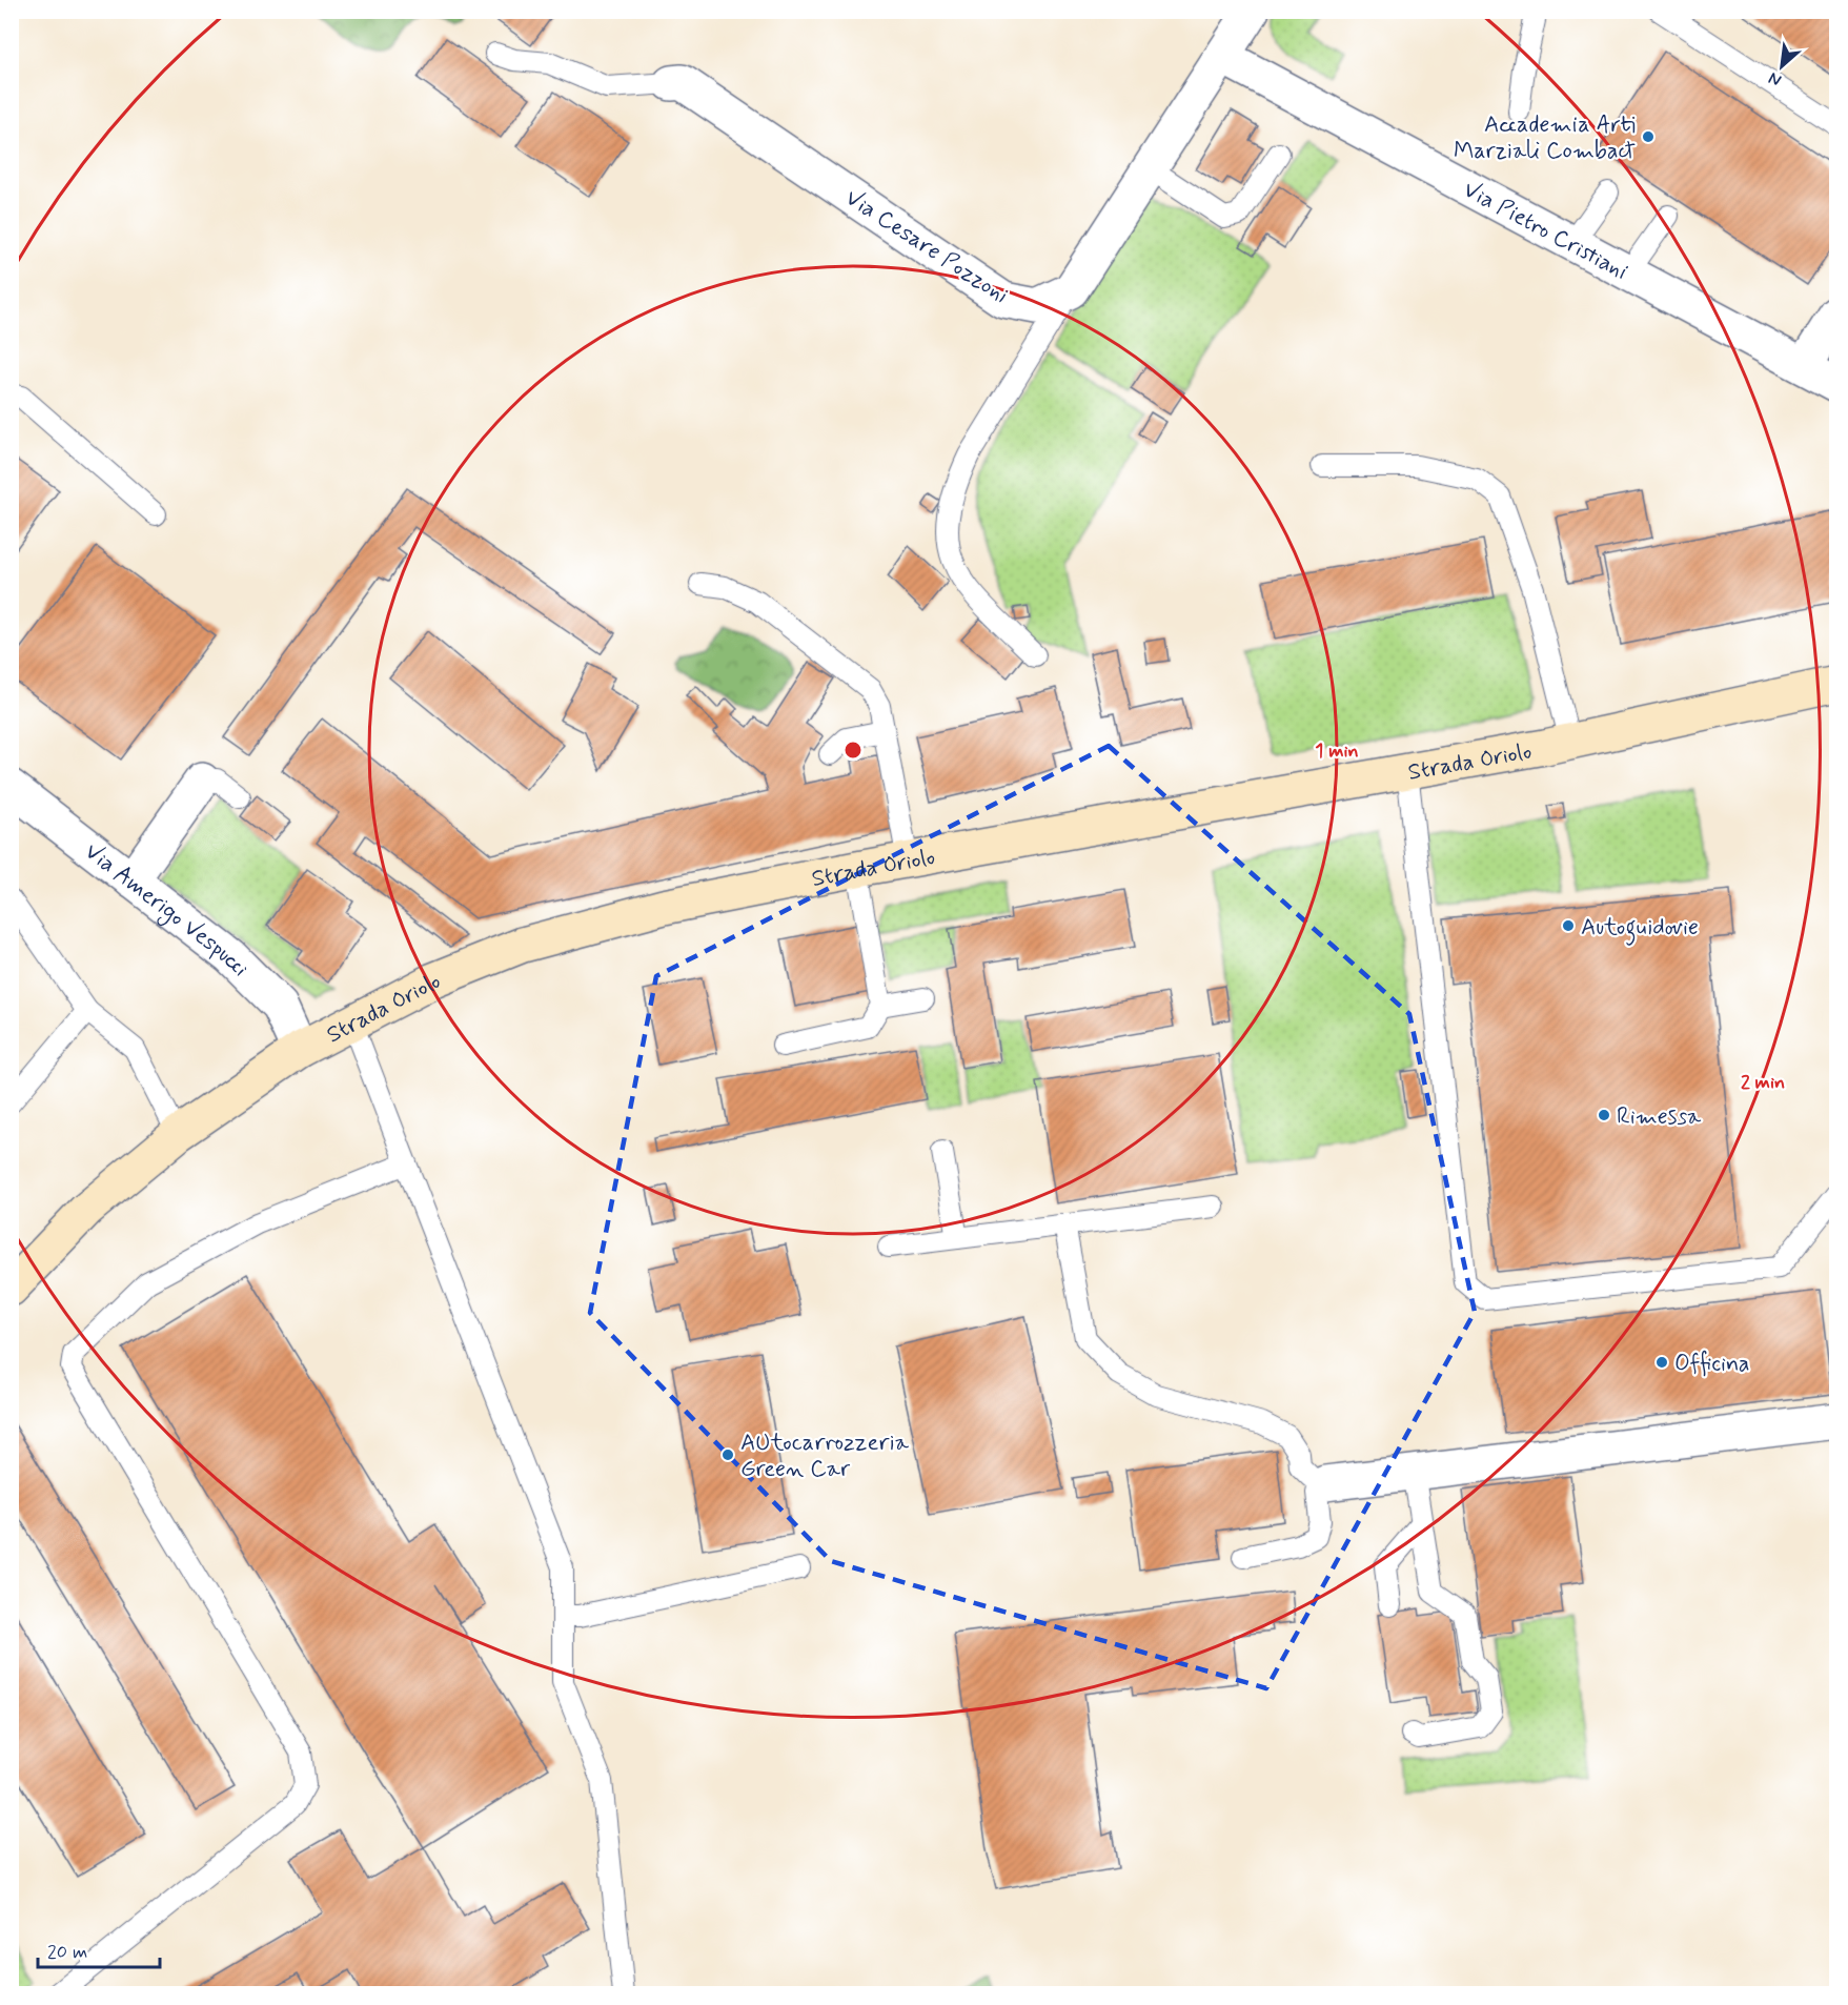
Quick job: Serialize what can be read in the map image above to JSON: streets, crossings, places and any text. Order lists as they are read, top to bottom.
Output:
{
  "streets": {
    "street": [
      "Via Pietro Cristiani",
      "Via Cesare Pozzoni",
      "Strada Oriolo",
      "Via Amerigo Vespucci"
    ]
  },
  "crossings": [
    ["Strada Oriolo", "Via Amerigo Vespucci"]
  ],
  "places": [
    "Accademia Arti Marziali Combact",
    "Autoguidovie",
    "Rimessa",
    "Officina",
    "AUtocarrozzeria Green Car"
  ],
  "scale_bar": "20 m",
  "north": "bottom left",
  "rings": ["1 min", "2 min"]
}
